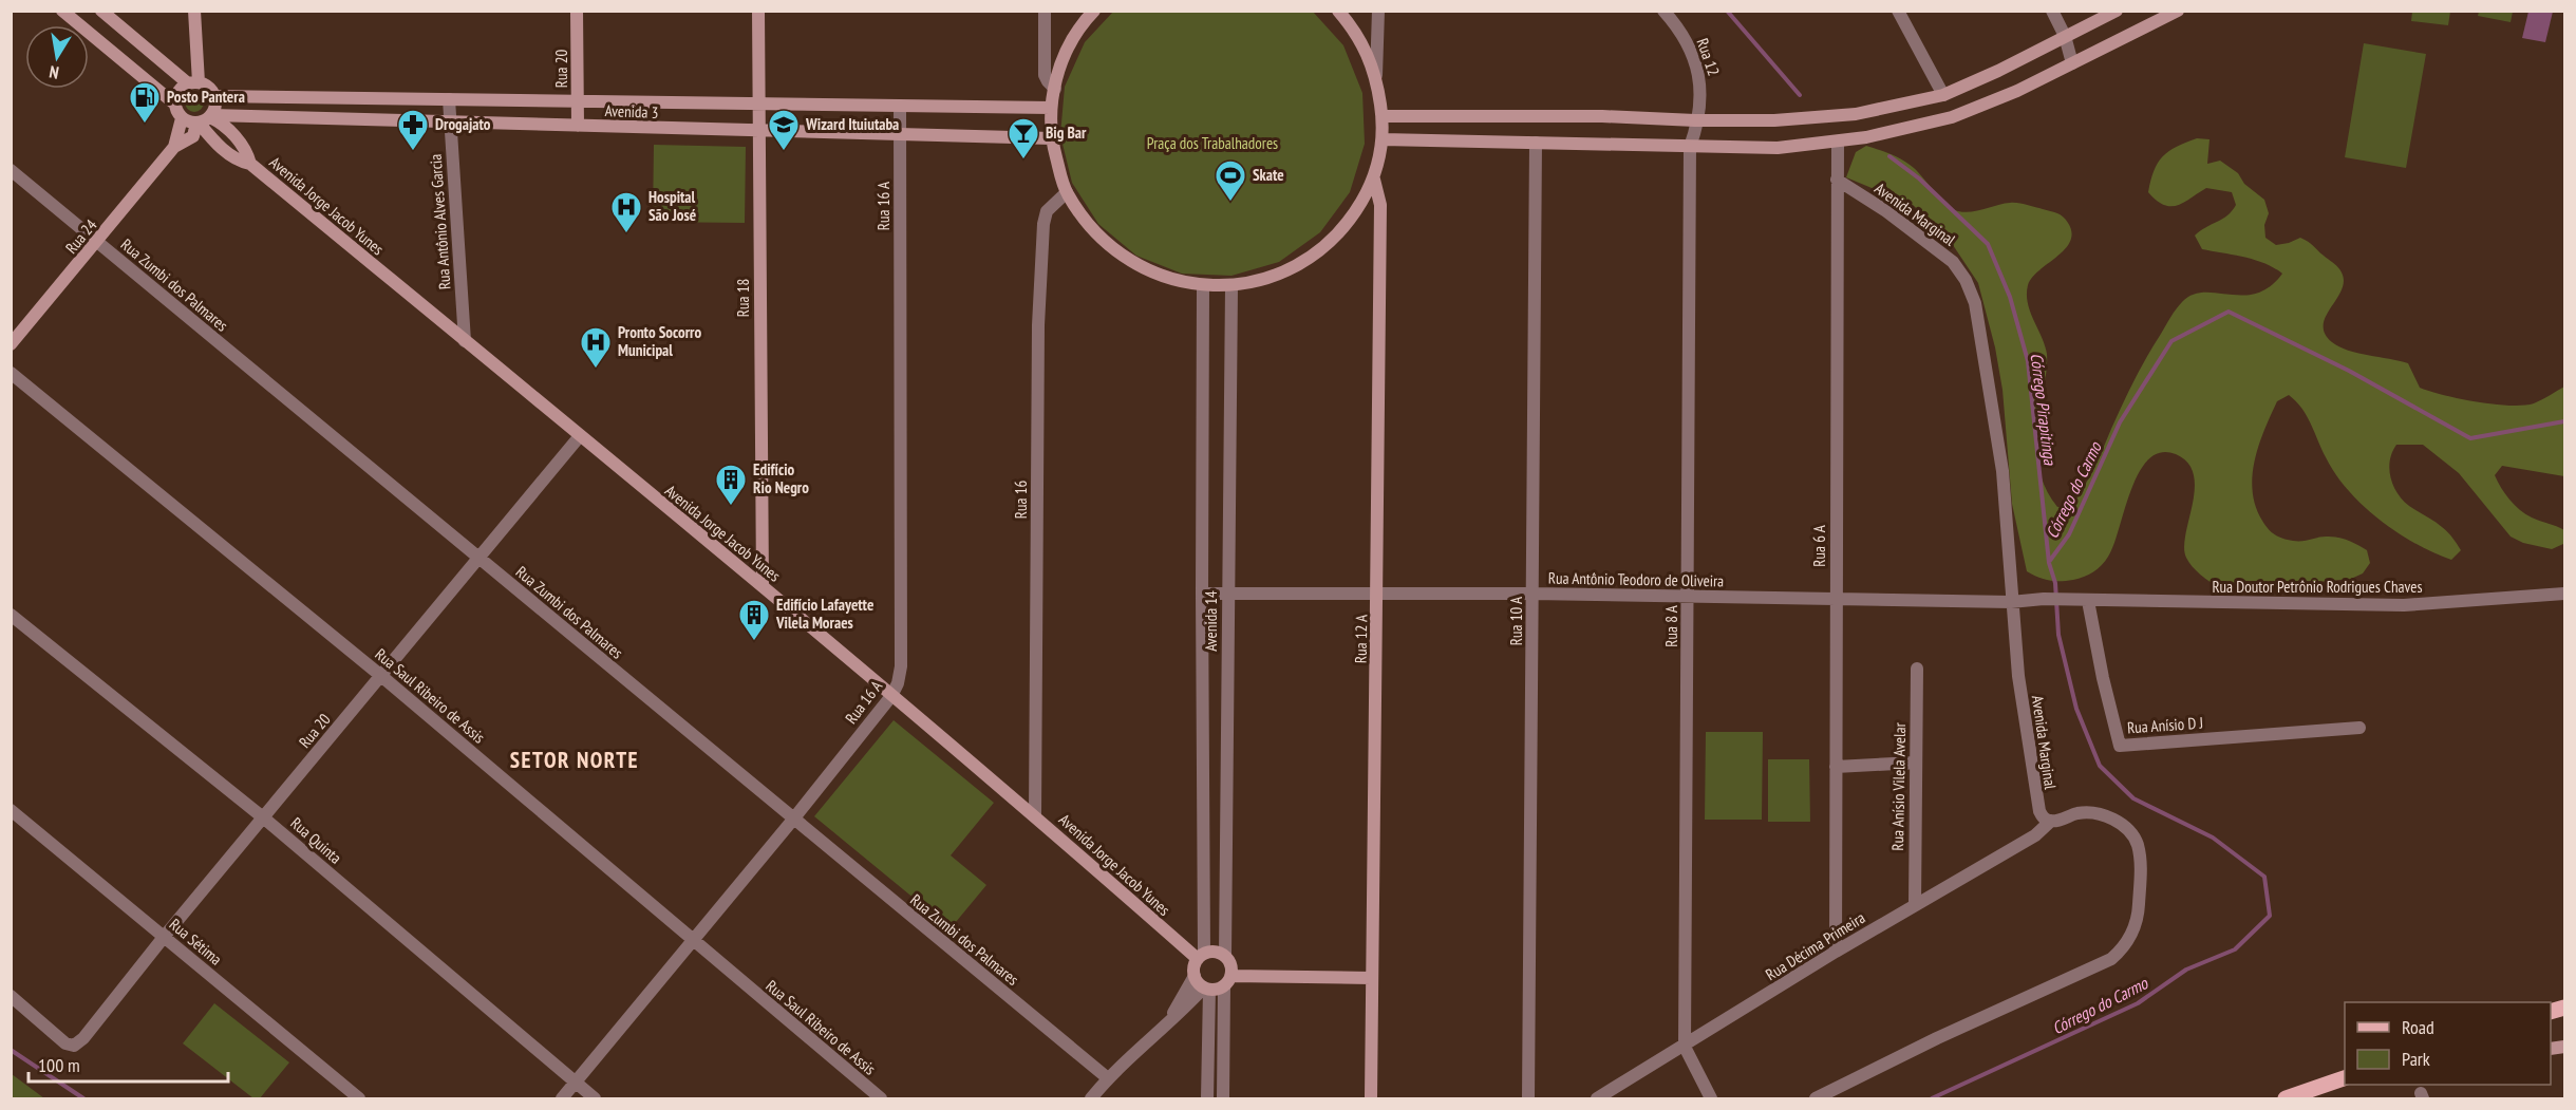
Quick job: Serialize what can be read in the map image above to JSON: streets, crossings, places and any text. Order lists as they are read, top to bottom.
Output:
{
  "streets": {
    "main road": [
      "Rua 20",
      "Avenida 3",
      "Avenida Jorge Jacob Yunes",
      "Rua 24",
      "Rua 18",
      "Avenida 14",
      "Rua 12 A"
    ],
    "street": [
      "Rua 12",
      "Rua 16 A",
      "Avenida Marginal",
      "Rua Antônio Alves Garcia",
      "Rua Zumbi dos Palmares",
      "Rua 16",
      "Rua 6 A",
      "Rua Antônio Teodoro de Oliveira",
      "Rua Doutor Petrônio Rodrigues Chaves",
      "Rua 10 A",
      "Rua 8 A",
      "Rua Saul Ribeiro de Assis",
      "Rua Anísio D J",
      "Rua Anísio Vilela Avelar",
      "Rua Quinta",
      "Rua Sétima",
      "Rua Décima Primeira"
    ]
  },
  "crossings": [
    ["Rua 12", "Rua 8 A"],
    ["Rua 20", "Avenida 3"],
    ["Rua 20", "Avenida Jorge Jacob Yunes"],
    ["Rua 20", "Rua Zumbi dos Palmares"],
    ["Rua 20", "Rua Saul Ribeiro de Assis"],
    ["Rua 20", "Rua Quinta"],
    ["Rua 20", "Rua Sétima"],
    ["Avenida 3", "Avenida Jorge Jacob Yunes"],
    ["Avenida 3", "Rua 16 A"],
    ["Avenida 3", "Rua Antônio Alves Garcia"],
    ["Avenida 3", "Rua 24"],
    ["Avenida 3", "Rua 18"],
    ["Avenida Jorge Jacob Yunes", "Rua 16 A"],
    ["Avenida Jorge Jacob Yunes", "Rua Antônio Alves Garcia"],
    ["Avenida Jorge Jacob Yunes", "Rua 24"],
    ["Avenida Jorge Jacob Yunes", "Rua 18"],
    ["Avenida Jorge Jacob Yunes", "Rua 16"],
    ["Avenida Jorge Jacob Yunes", "Avenida 14"],
    ["Rua 16 A", "Rua Zumbi dos Palmares"],
    ["Rua 16 A", "Rua Saul Ribeiro de Assis"],
    ["Rua 16 A", "Rua Quinta"],
    ["Avenida Marginal", "Rua 6 A"],
    ["Avenida Marginal", "Rua Antônio Teodoro de Oliveira"],
    ["Avenida Marginal", "Rua Décima Primeira"],
    ["Rua 24", "Rua Zumbi dos Palmares"],
    ["Rua 6 A", "Rua Antônio Teodoro de Oliveira"],
    ["Rua 6 A", "Rua Décima Primeira"],
    ["Rua Antônio Teodoro de Oliveira", "Rua Doutor Petrônio Rodrigues Chaves"],
    ["Rua Antônio Teodoro de Oliveira", "Avenida 14"],
    ["Rua Antônio Teodoro de Oliveira", "Rua 10 A"],
    ["Rua Antônio Teodoro de Oliveira", "Rua 8 A"],
    ["Rua Antônio Teodoro de Oliveira", "Rua 12 A"],
    ["Rua Doutor Petrônio Rodrigues Chaves", "Rua Anísio D J"],
    ["Rua 8 A", "Rua Décima Primeira"],
    ["Rua Anísio Vilela Avelar", "Rua Décima Primeira"]
  ],
  "districts": ["SETOR NORTE"],
  "water": ["Córrego Pirapitinga", "Córrego do Carmo"],
  "parks": ["Praça dos Trabalhadores"],
  "places": {
    "fuel station": ["Posto Pantera"],
    "pharmacy": ["Drogajato"],
    "school or university": ["Wizard Ituiutaba"],
    "bar": ["Big Bar"],
    "sports": ["Skate"],
    "hospital": ["Hospital São José", "Pronto Socorro Municipal"],
    "building": ["Edifício Rio Negro", "Edifício Lafayette Vilela Moraes"]
  },
  "legend": ["Road", "Park"],
  "scale_bar": "100 m",
  "north": "bottom"
}
